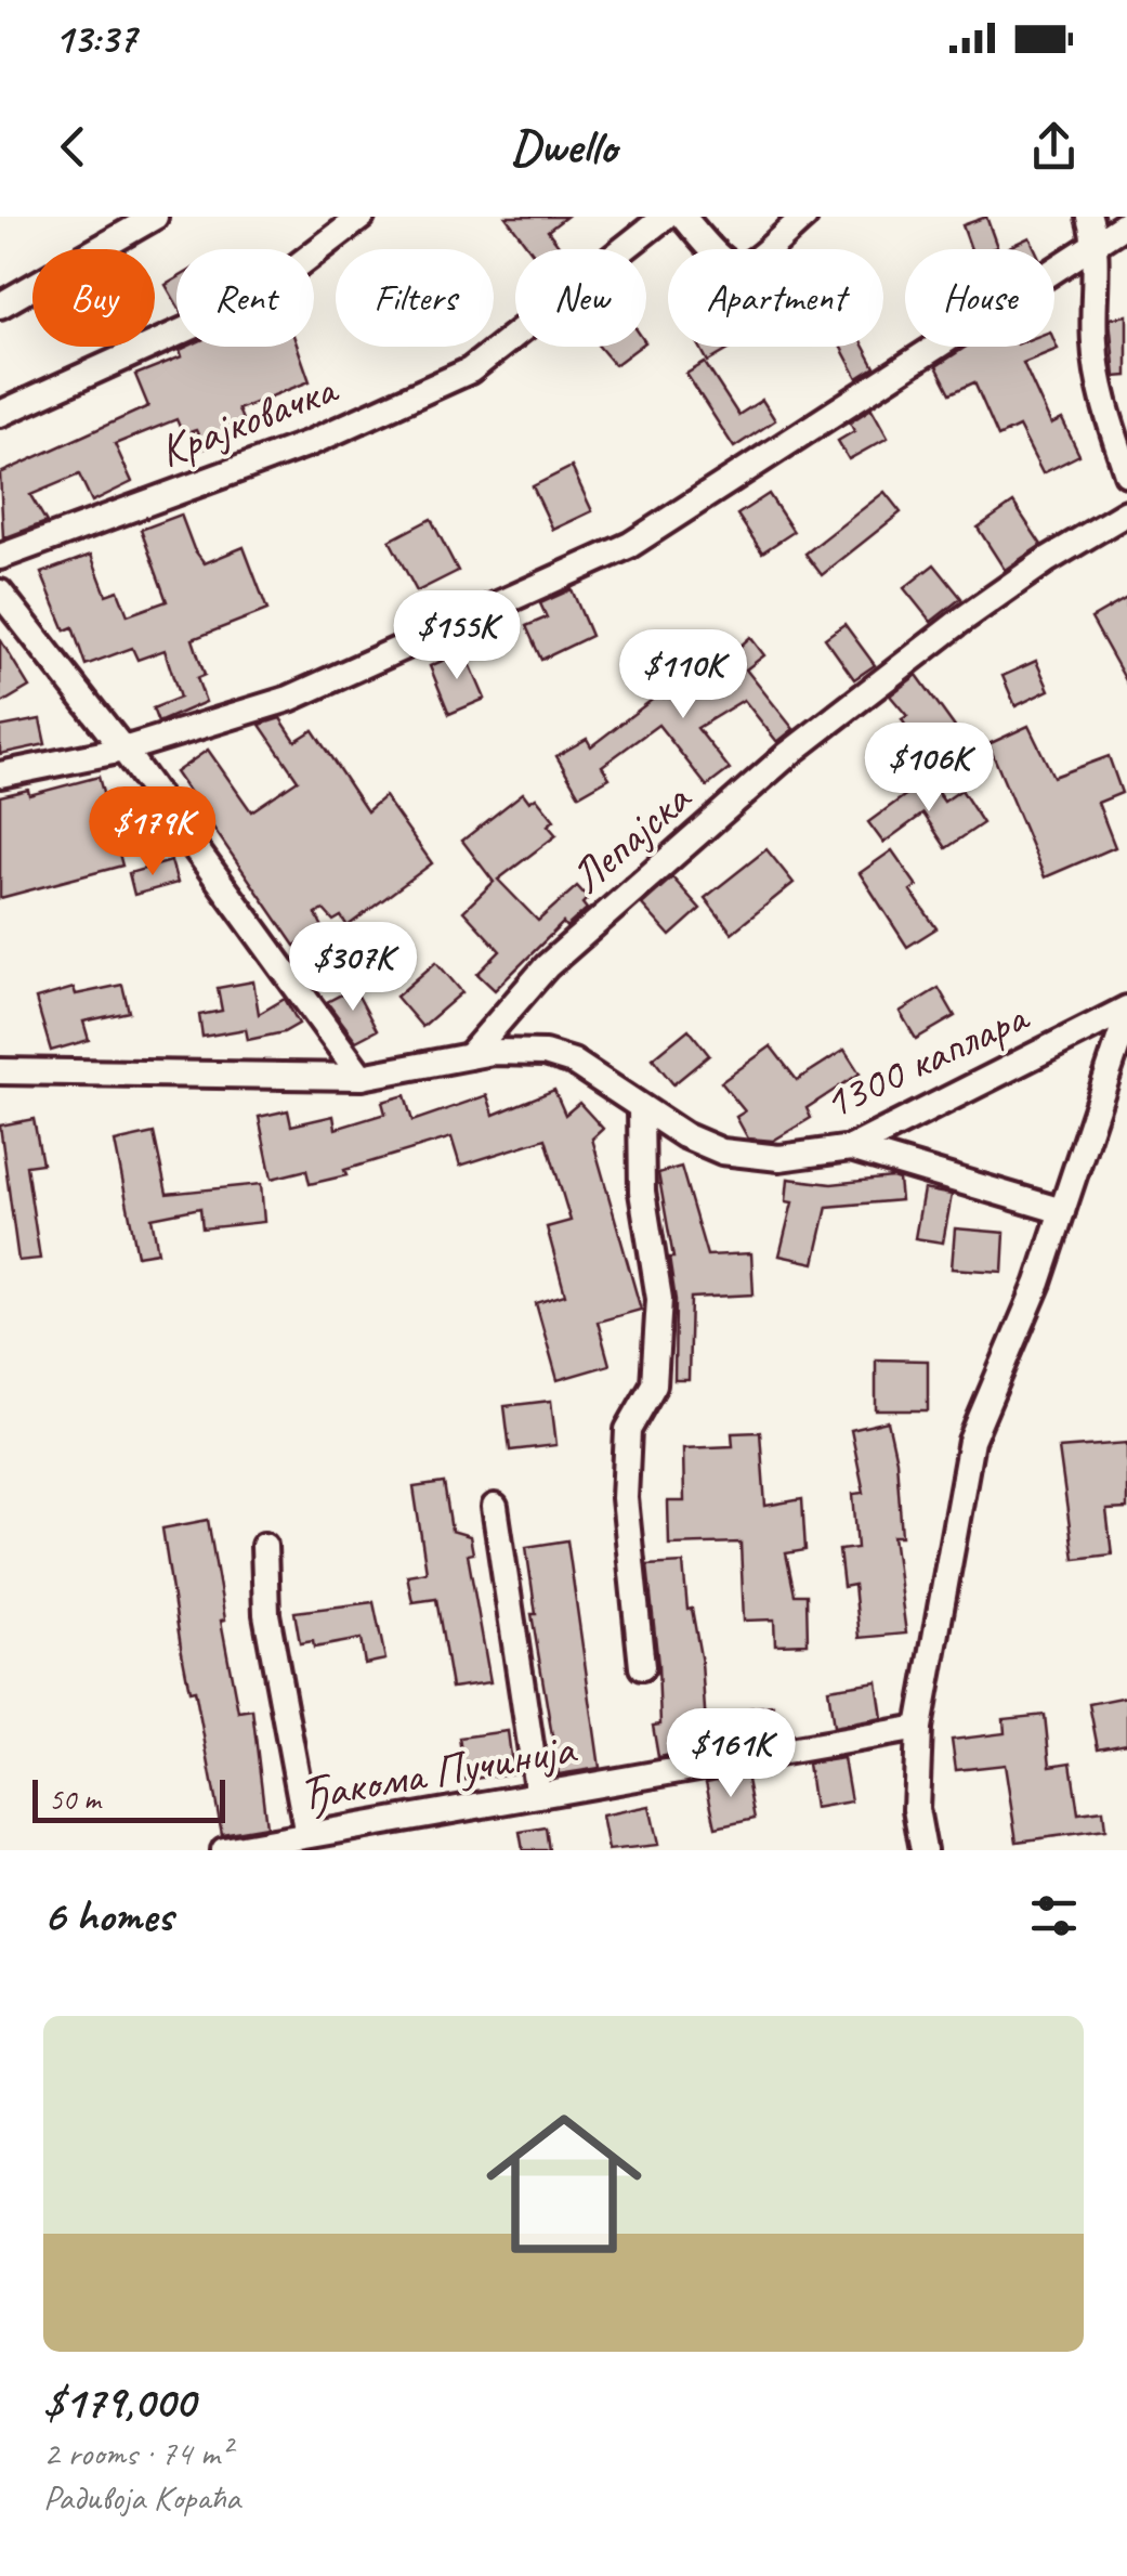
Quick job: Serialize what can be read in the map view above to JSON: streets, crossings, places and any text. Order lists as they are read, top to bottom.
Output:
{
  "streets": {
    "street": [
      "Крајковачка",
      "Лепајска",
      "1300 каплара",
      "Ђакома Пучинија"
    ]
  },
  "crossings": [
    ["Лепајска", "1300 каплара"]
  ],
  "scale_bar": "50 m",
  "page": {
    "status": "13:37",
    "header": "Dwello",
    "chip": [
      "Buy",
      "Rent",
      "Filters",
      "New",
      "Apartment",
      "House"
    ],
    "price": [
      "$155K",
      "$110K",
      "$106K",
      "$179K",
      "$307K",
      "$161K"
    ],
    "scale": "50 m",
    "heading": "6 homes",
    "list": [
      {
        "name": "$179,000",
        "note": "2 rooms · 74 m² · Радивоја Кораћа"
      }
    ]
  }
}
